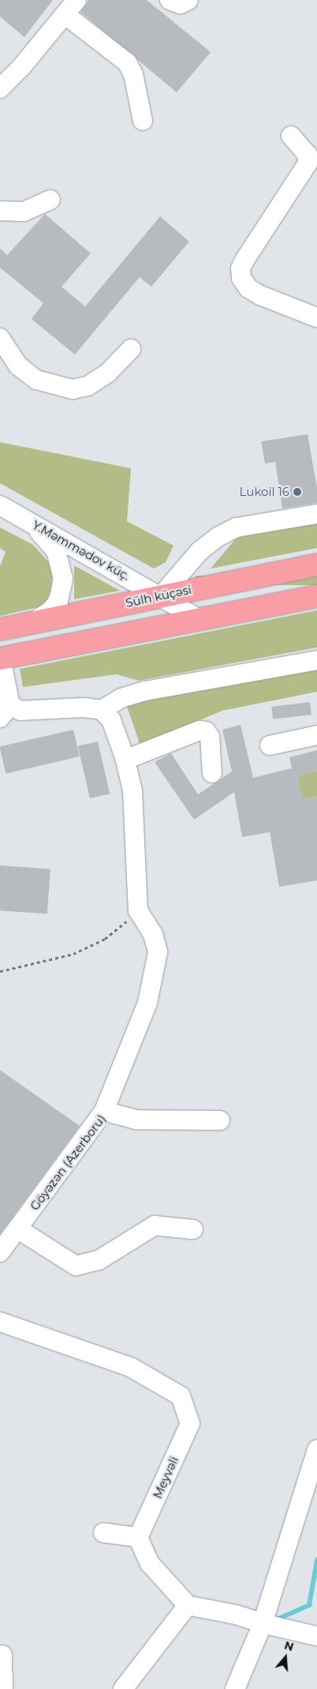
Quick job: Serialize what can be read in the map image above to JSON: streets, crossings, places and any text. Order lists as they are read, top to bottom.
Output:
{
  "streets": {
    "highway": ["Sülh küçəsi"],
    "street": ["Y.Məmmədov küç.", "Göyəzən (Azerboru)", "Meyvəli"]
  },
  "crossings": [
    ["Y.Məmmədov küç.", "Sülh küçəsi"]
  ],
  "places": ["Lukoil 16"],
  "north": "top"
}
